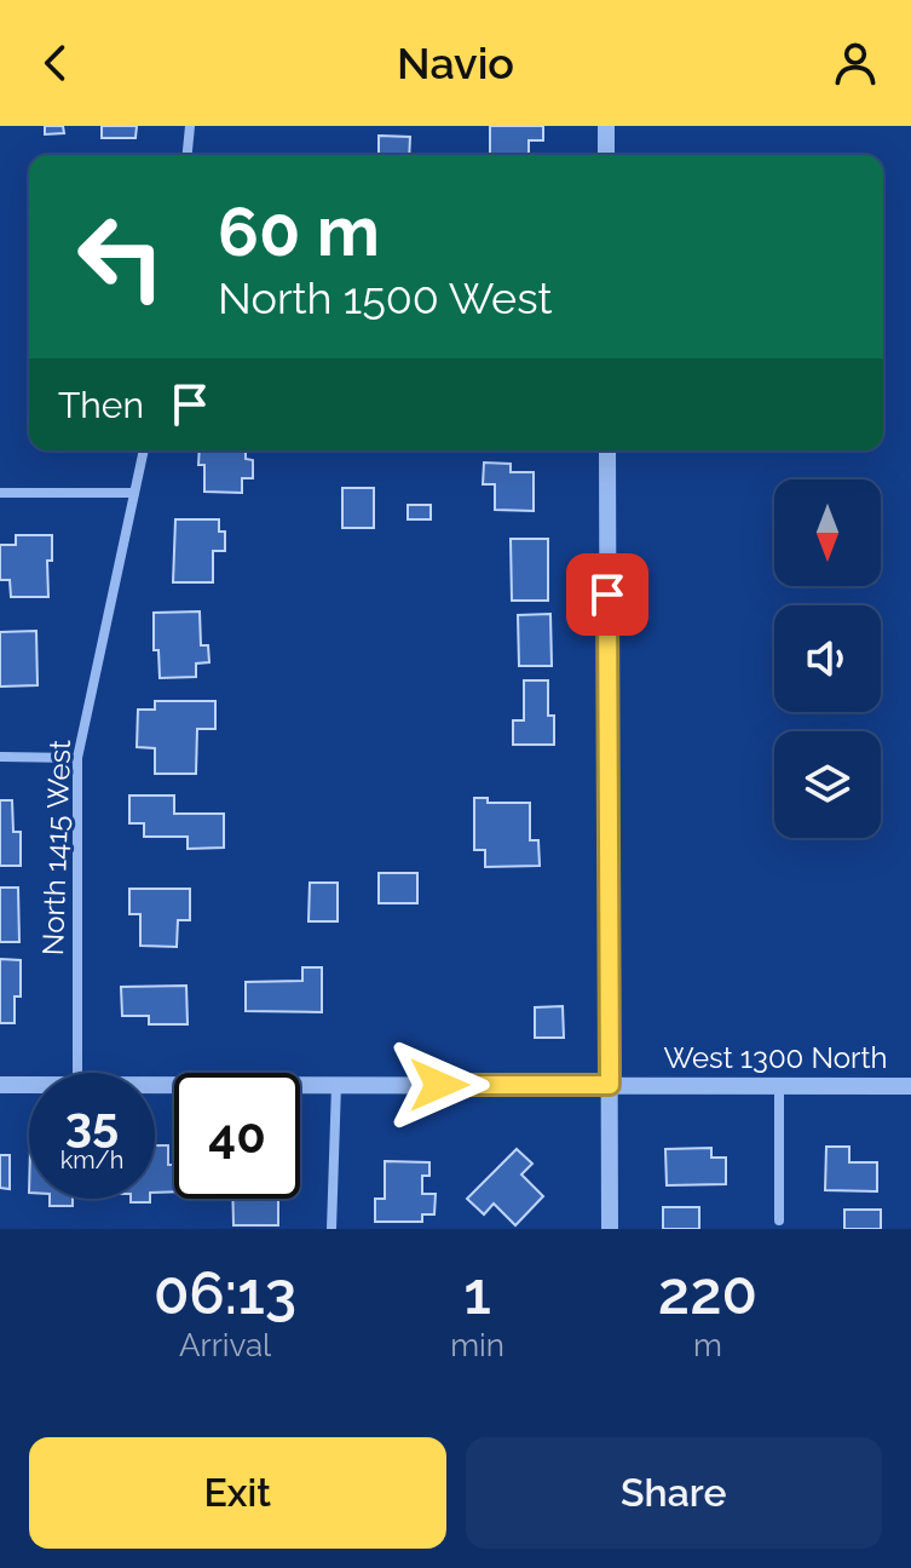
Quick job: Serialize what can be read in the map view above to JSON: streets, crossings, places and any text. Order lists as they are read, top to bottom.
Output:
{
  "streets": {
    "street": ["North 1415 West", "West 1300 North"]
  },
  "north": "bottom",
  "page": {
    "header": "Navio",
    "turn": ["60 m", "North 1500 West"],
    "then": "Then",
    "speed": "35 km/h",
    "limit": "40",
    "eta": [
      "06:13",
      "Arrival",
      "1",
      "min",
      "220",
      "m"
    ],
    "buttons": ["Exit", "Share"]
  }
}
